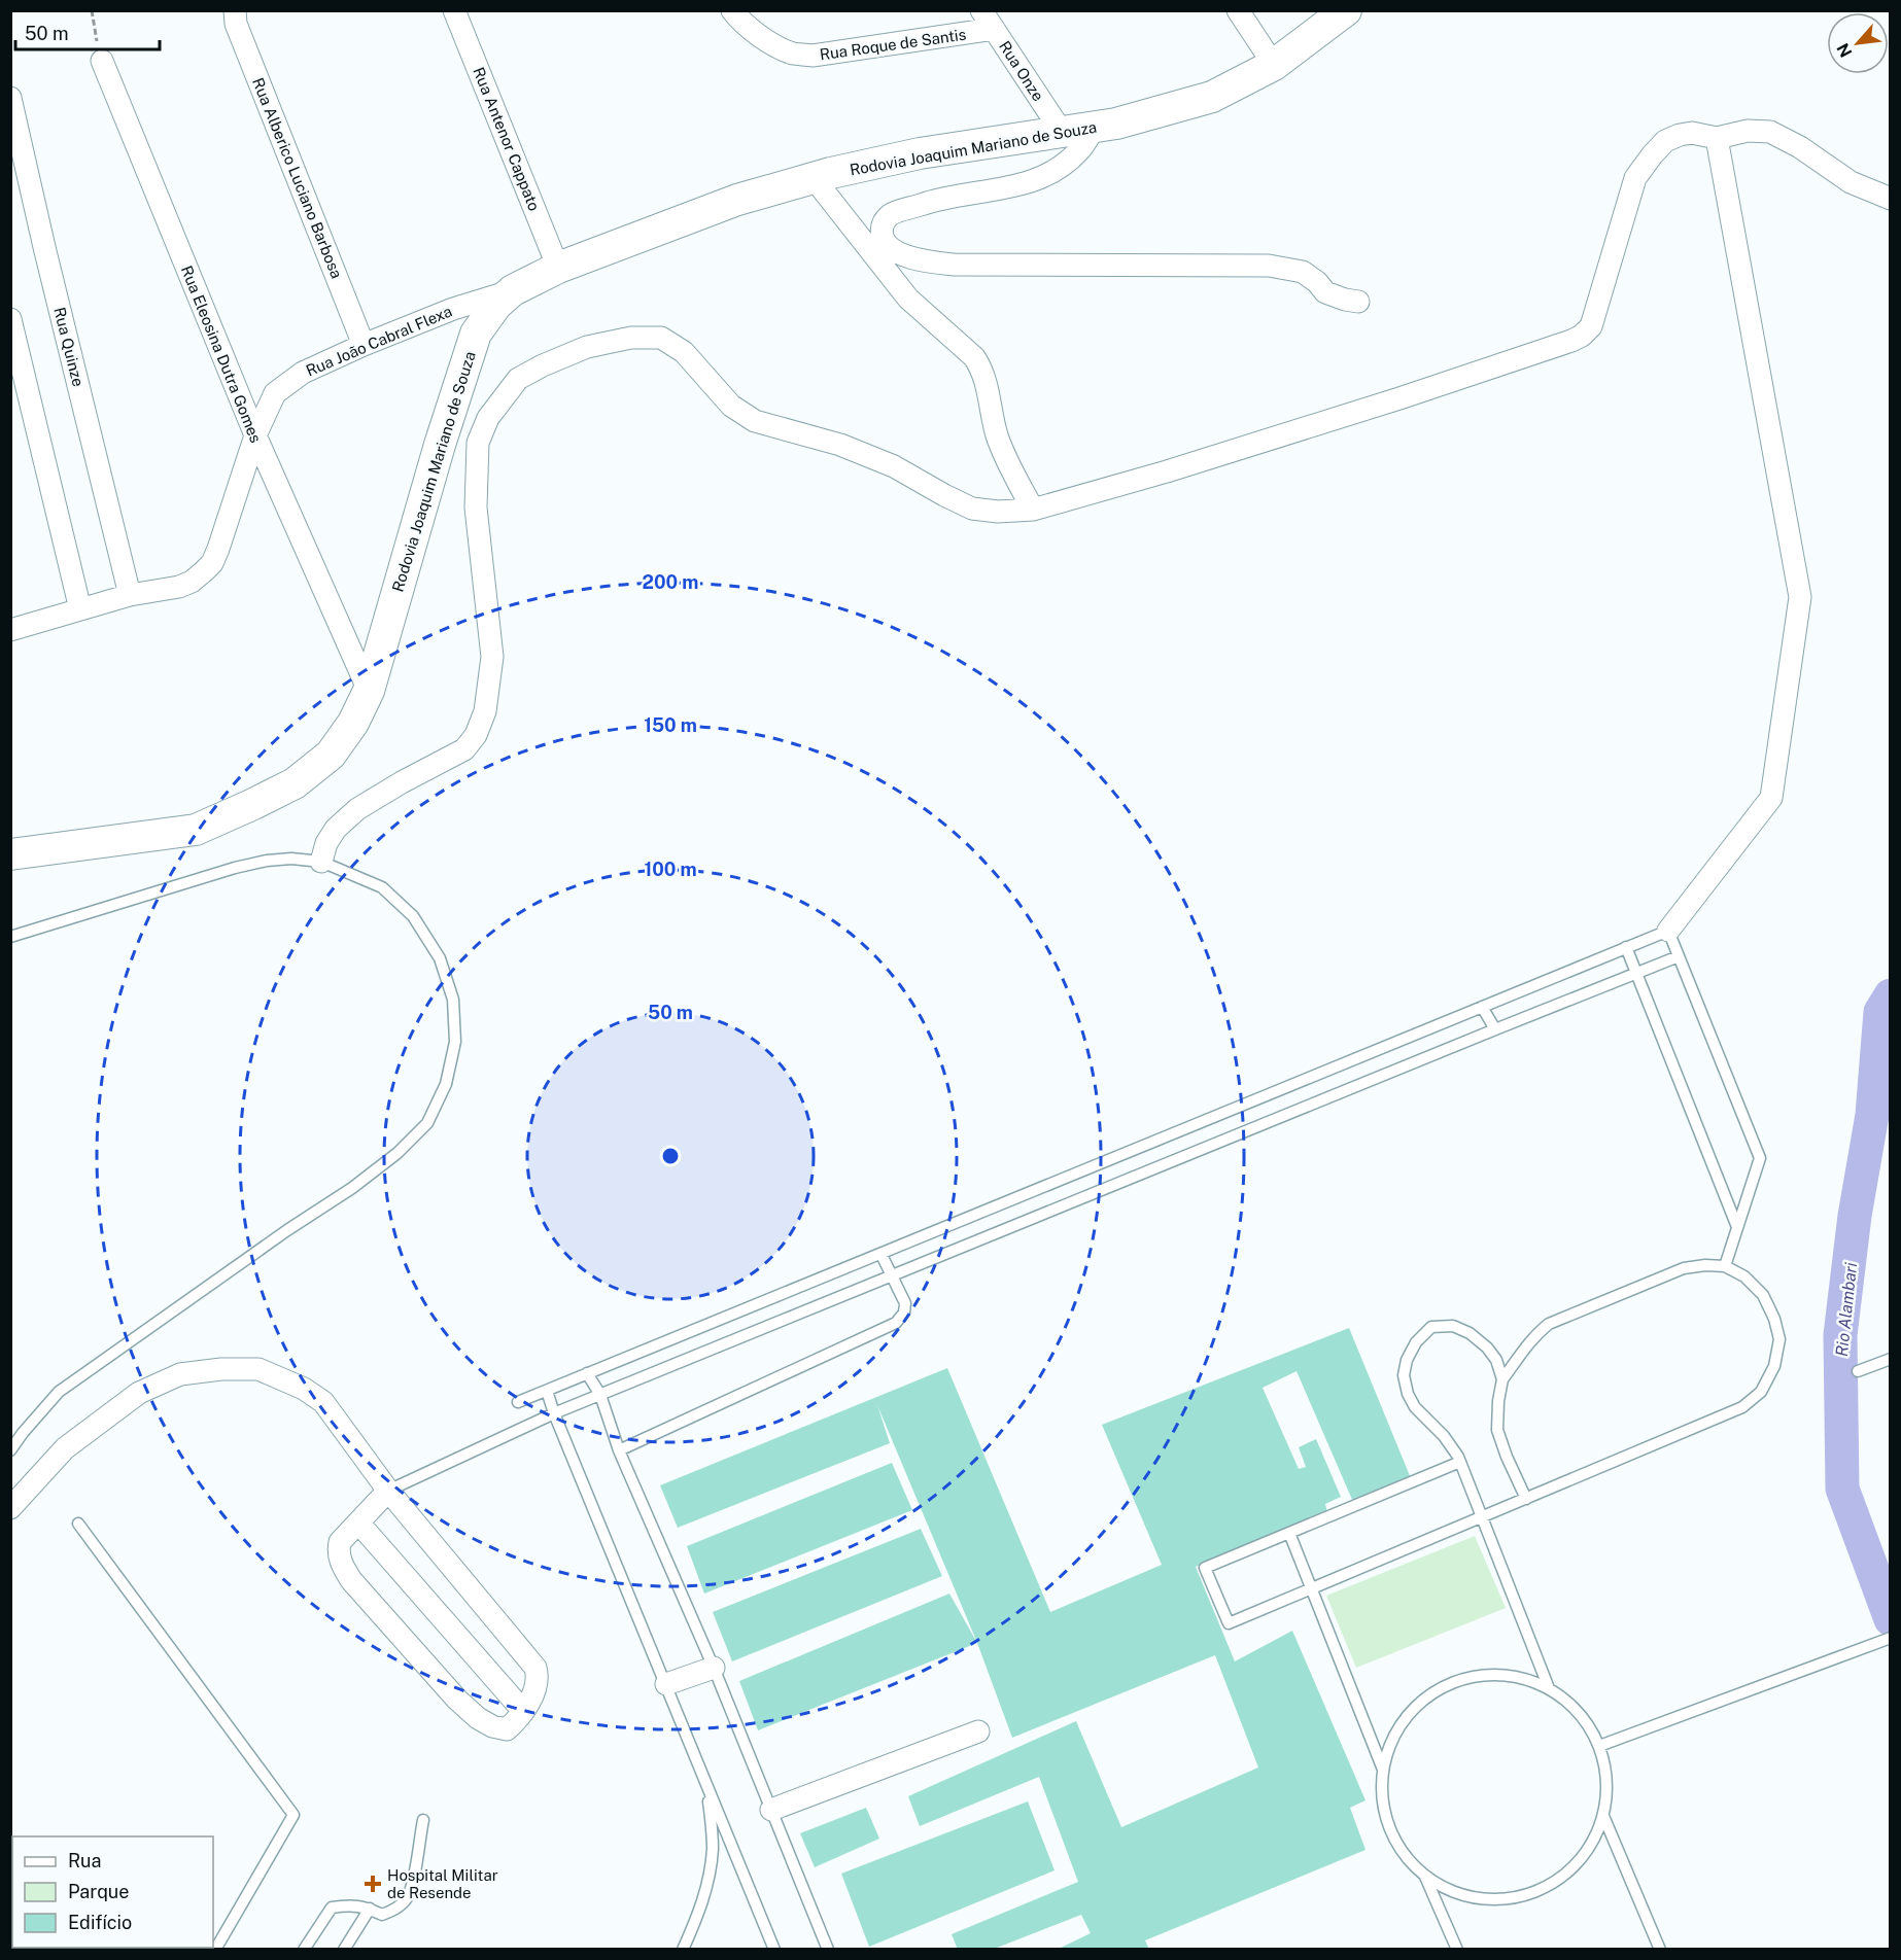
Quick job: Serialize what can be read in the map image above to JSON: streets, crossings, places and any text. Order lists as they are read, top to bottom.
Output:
{
  "streets": {
    "main road": ["Rodovia Joaquim Mariano de Souza"],
    "street": [
      "Rua Roque de Santis",
      "Rua Onze",
      "Rua Antenor Cappato",
      "Rua Alberico Luciano Barbosa",
      "Rua João Cabral Flexa",
      "Rua Quinze",
      "Rua Eleosina Dutra Gomes"
    ]
  },
  "crossings": [
    ["Rua Roque de Santis", "Rua Onze"],
    ["Rua Onze", "Rodovia Joaquim Mariano de Souza"],
    ["Rua Antenor Cappato", "Rodovia Joaquim Mariano de Souza"],
    ["Rodovia Joaquim Mariano de Souza", "Rua João Cabral Flexa"],
    ["Rodovia Joaquim Mariano de Souza", "Rua Eleosina Dutra Gomes"],
    ["Rua Alberico Luciano Barbosa", "Rua João Cabral Flexa"],
    ["Rua João Cabral Flexa", "Rua Quinze"],
    ["Rua João Cabral Flexa", "Rua Eleosina Dutra Gomes"]
  ],
  "water": ["Rio Alambari"],
  "places": {
    "health": ["Hospital Militar de Resende"]
  },
  "legend": ["Rua", "Parque", "Edifício"],
  "scale_bar": "50 m",
  "north": "bottom left",
  "rings": [
    "200 m",
    "150 m",
    "100 m",
    "50 m"
  ]
}
